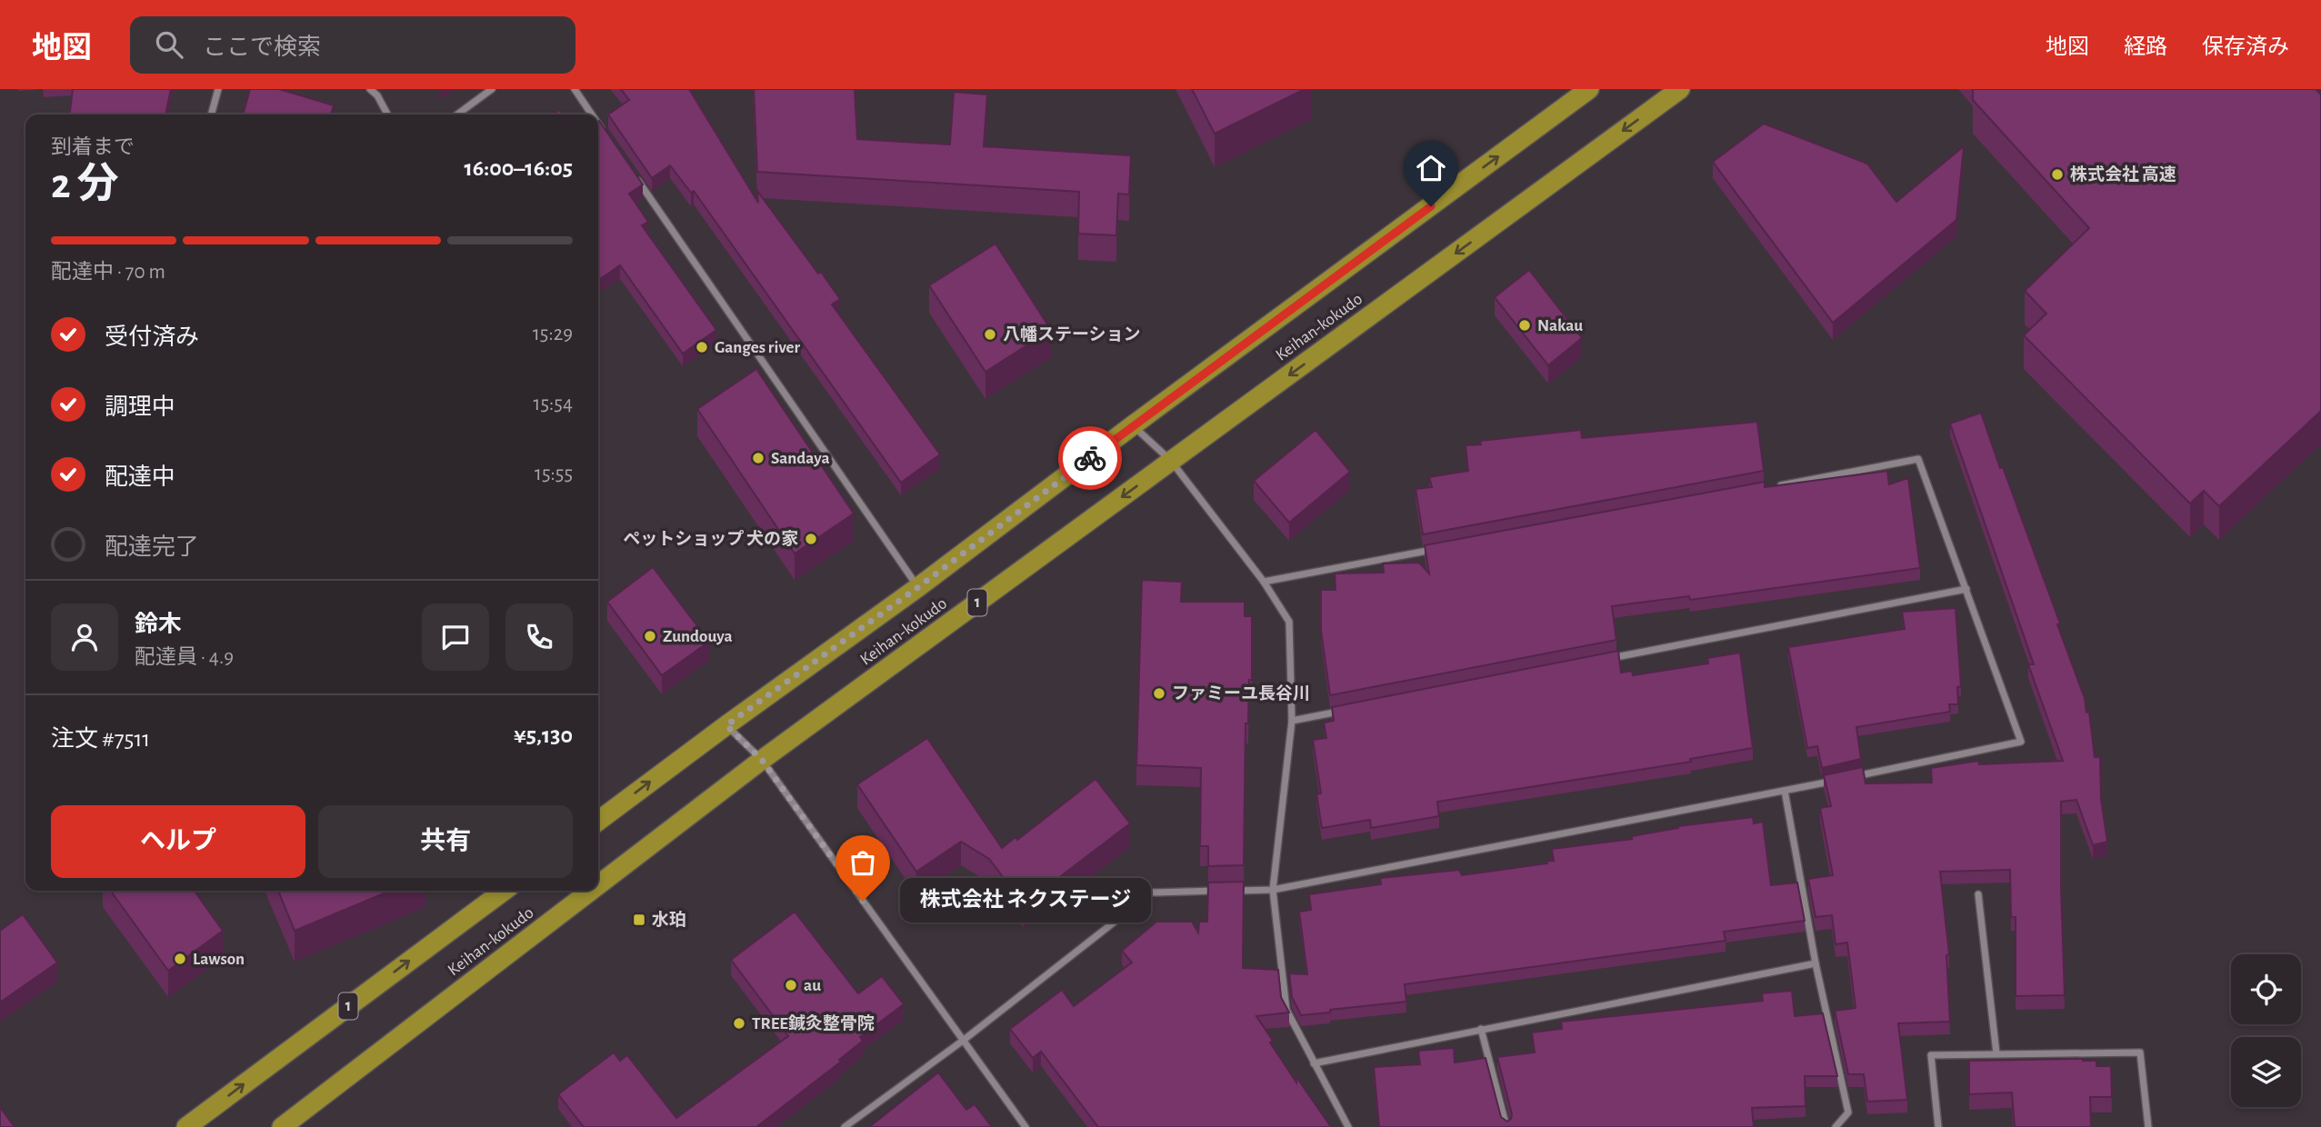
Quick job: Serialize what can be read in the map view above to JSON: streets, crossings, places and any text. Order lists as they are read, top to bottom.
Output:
{
  "streets": {
    "highway": ["Keihan-kokudo", "1"]
  },
  "places": {
    "other": [
      "株式会社 高速",
      "Nakau",
      "八幡ステーション",
      "Ganges river",
      "Sandaya",
      "ペットショップ 犬の家",
      "Zundouya",
      "ファミーユ長谷川",
      "株式会社 ネクステージ",
      "Lawson",
      "au",
      "TREE鍼灸整骨院"
    ],
    "transit": ["水珀"]
  },
  "page": {
    "header": "地図",
    "search": "ここで検索",
    "nav": ["地図", "経路", "保存済み"],
    "heading": ["2 分", "到着まで", "16:00–16:05"],
    "panel": [
      "鈴木",
      "配達員 · 4.9",
      "注文 #7511",
      "¥5,130"
    ],
    "bar": "配達中 · 70 m",
    "list": [
      ["受付済み", "15:29"],
      ["調理中", "15:54"],
      ["配達中", "15:55"],
      "配達完了"
    ],
    "buttons": ["ヘルプ", "共有"],
    "bubble": "株式会社 ネクステージ"
  }
}
